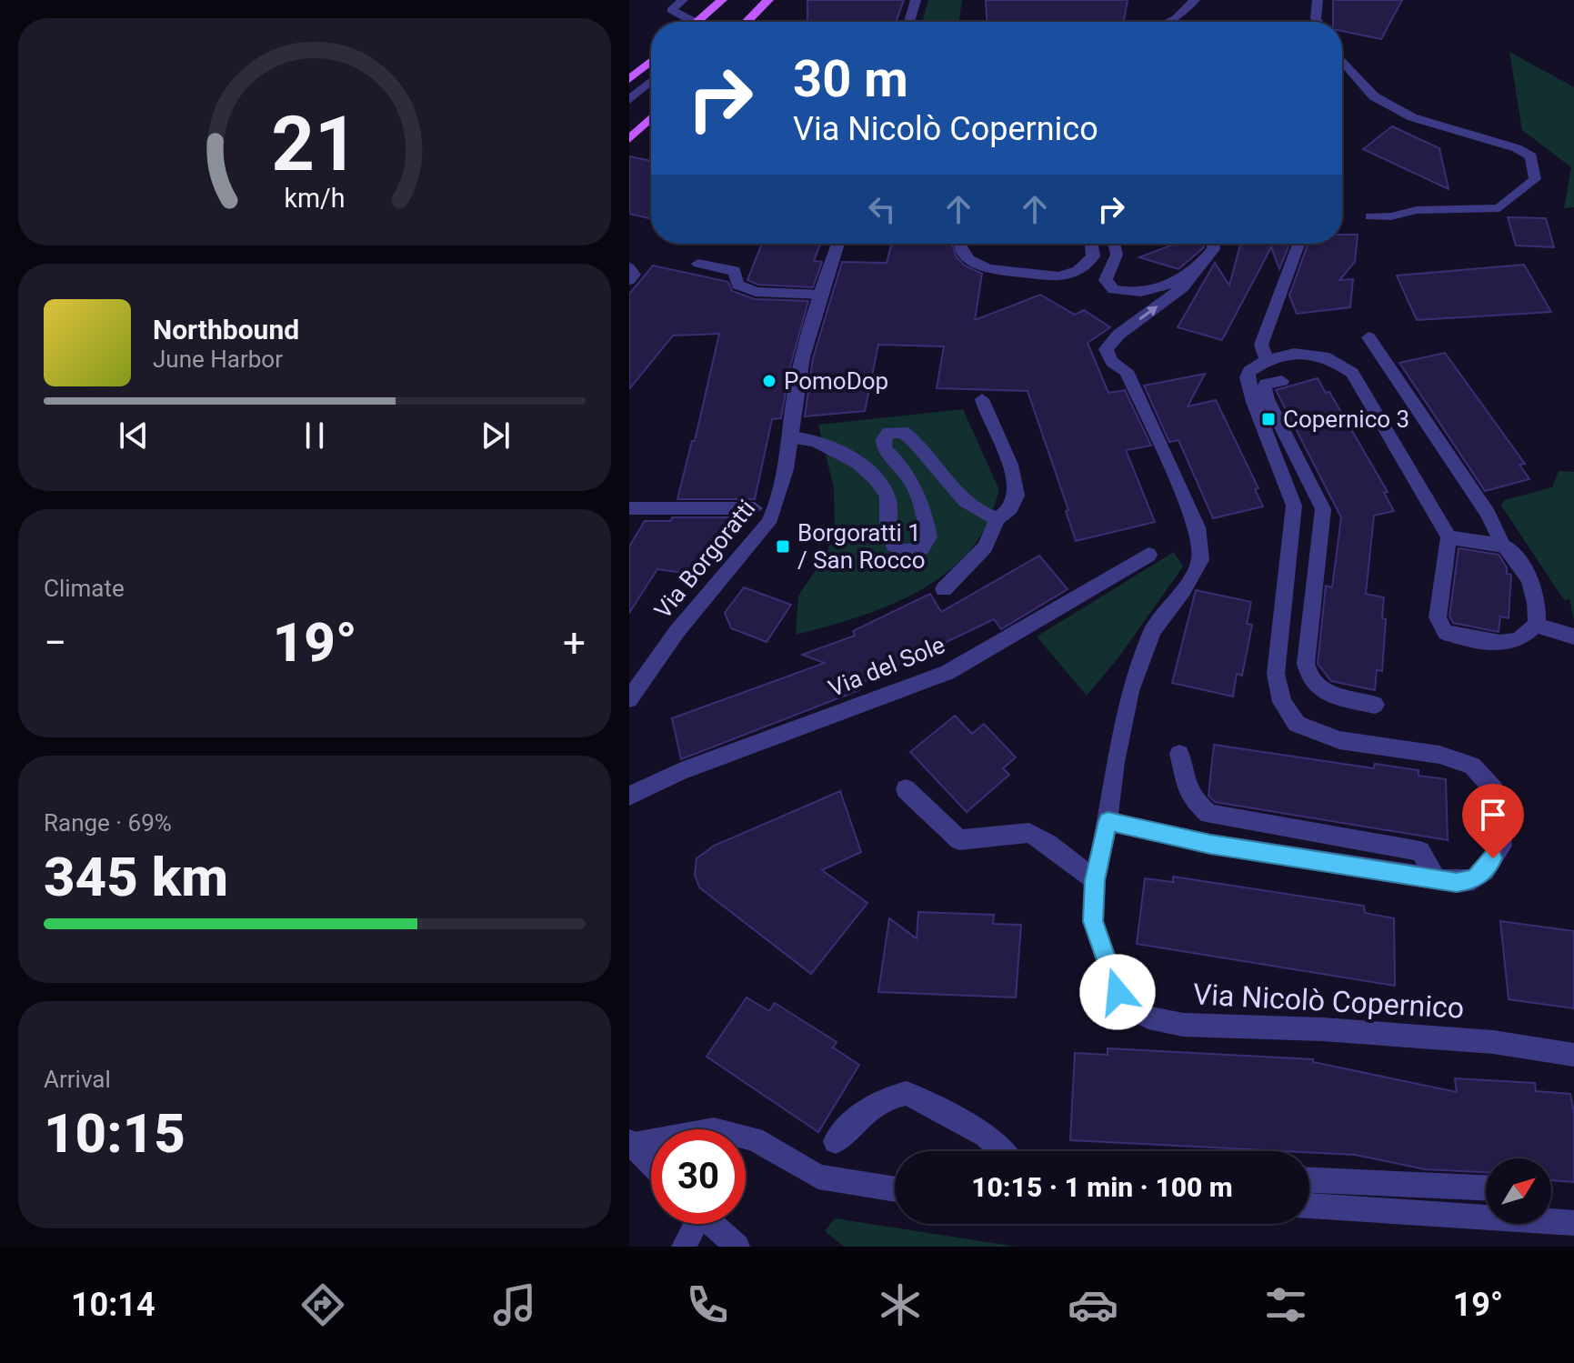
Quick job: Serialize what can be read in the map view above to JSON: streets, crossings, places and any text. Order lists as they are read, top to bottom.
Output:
{
  "streets": {
    "street": ["Via Borgoratti", "Via del Sole", "Via Nicolò Copernico"]
  },
  "one_way": ["Via Nicolò Copernico"],
  "places": {
    "other": ["PomoDop"],
    "transit": ["Copernico 3", "Borgoratti 1 / San Rocco"]
  },
  "north": "top right",
  "page": {
    "turn": ["30 m", "Via Nicolò Copernico"],
    "song": ["Northbound", "June Harbor"],
    "tile": [
      "Climate",
      ["Range · 69%", "345 km"],
      ["Arrival", "10:15"]
    ],
    "heat": ["−", "19°", "+"],
    "limit": "30",
    "trip": "10:15 · 1 min · 100 m",
    "tabs": ["10:14", "19°"],
    "gauge": ["21", "km/h"]
  }
}
